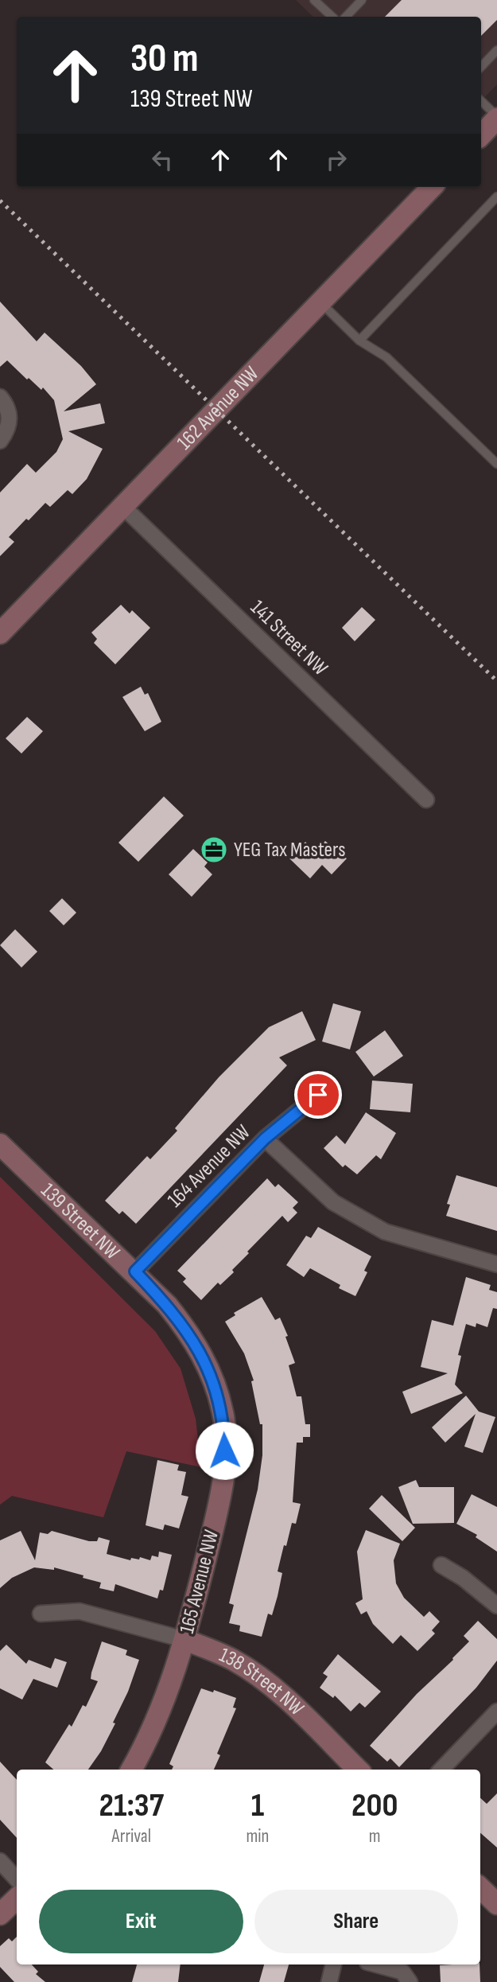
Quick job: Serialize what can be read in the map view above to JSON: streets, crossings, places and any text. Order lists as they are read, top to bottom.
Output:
{
  "streets": {
    "street": [
      "162 Avenue NW",
      "141 Street NW",
      "164 Avenue NW",
      "139 Street NW",
      "165 Avenue NW",
      "138 Street NW"
    ]
  },
  "crossings": [
    ["162 Avenue NW", "141 Street NW"],
    ["164 Avenue NW", "139 Street NW"],
    ["139 Street NW", "165 Avenue NW"],
    ["165 Avenue NW", "138 Street NW"]
  ],
  "places": {
    "office": ["YEG Tax Masters"]
  },
  "page": {
    "turn": ["30 m", "139 Street NW"],
    "eta": [
      "21:37",
      "Arrival",
      "1",
      "min",
      "200",
      "m"
    ],
    "buttons": ["Exit", "Share"]
  }
}
